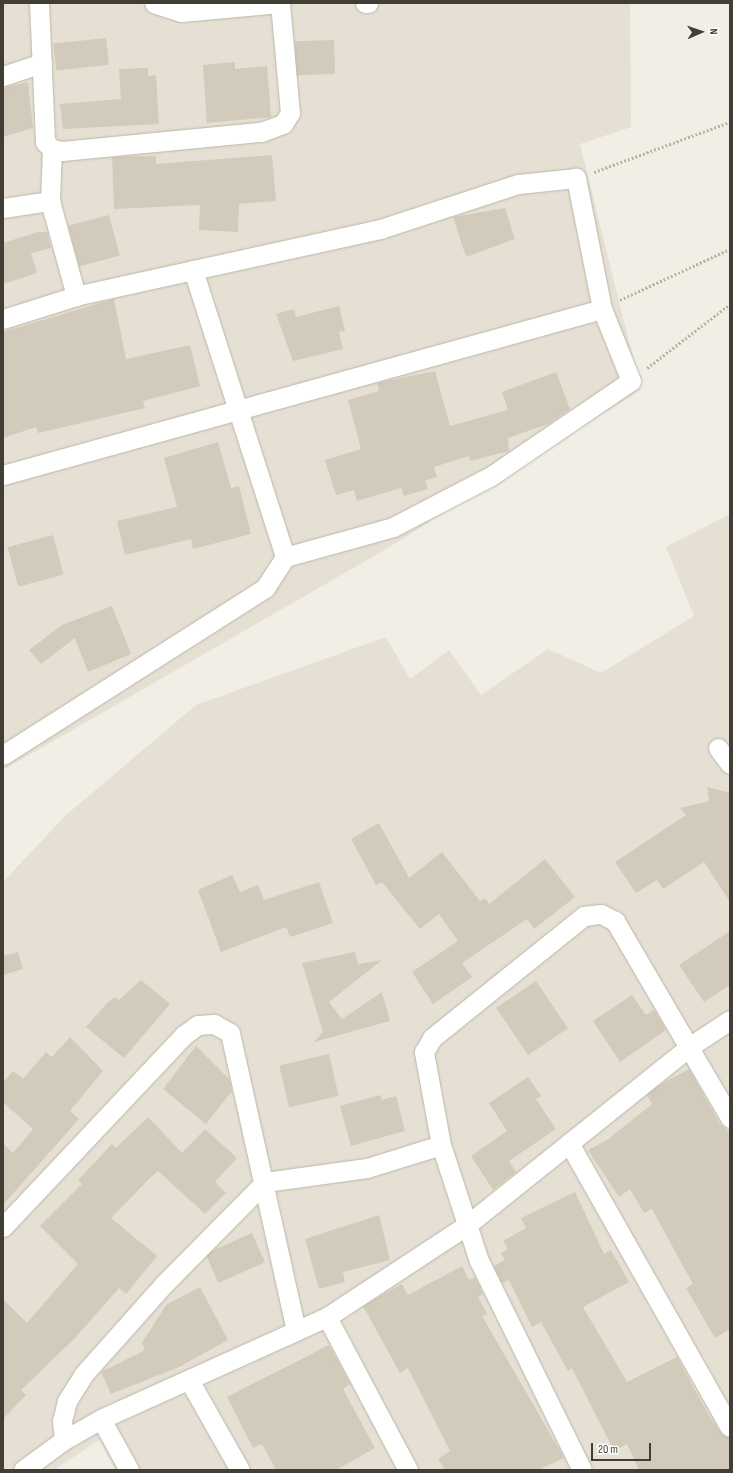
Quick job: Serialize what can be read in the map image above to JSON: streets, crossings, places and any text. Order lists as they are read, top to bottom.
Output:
{
  "scale_bar": "20 m",
  "north": "right"
}
